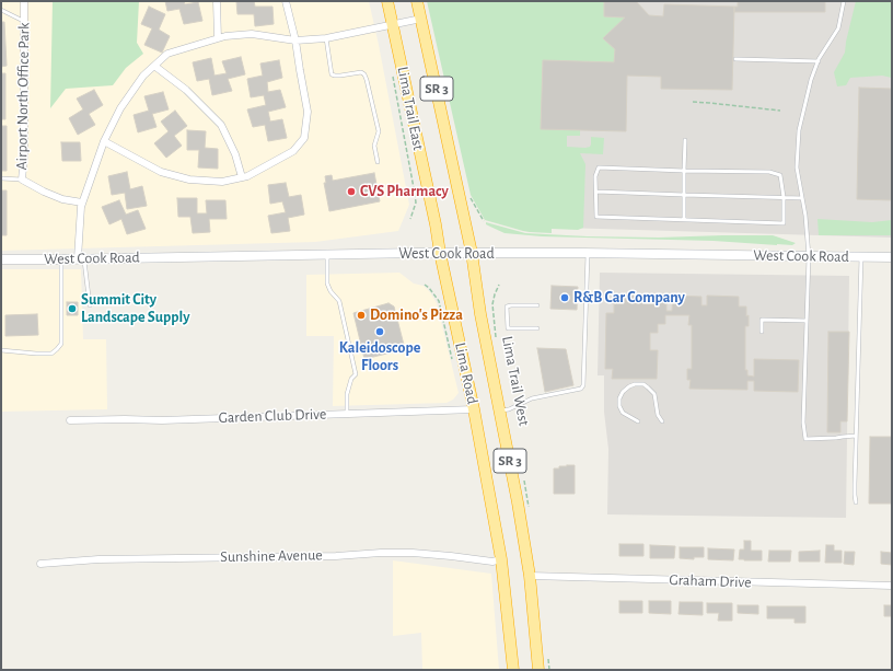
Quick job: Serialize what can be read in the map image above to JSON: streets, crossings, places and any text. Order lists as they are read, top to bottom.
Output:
{
  "streets": {
    "highway": ["SR 3", "Lima Road"],
    "main road": ["West Cook Road"],
    "street": [
      "Airport North Office Park",
      "Garden Club Drive",
      "Sunshine Avenue",
      "Graham Drive"
    ],
    "path": ["Lima Trail East", "Lima Trail West"]
  },
  "crossings": [
    ["West Cook Road", "Lima Road"],
    ["Lima Road", "Garden Club Drive"],
    ["Lima Road", "Sunshine Avenue"],
    ["Lima Road", "Graham Drive"]
  ],
  "places": [
    "CVS Pharmacy",
    "R&B Car Company",
    "Summit City Landscape Supply",
    "Domino's Pizza",
    "Kaleidoscope Floors"
  ]
}
